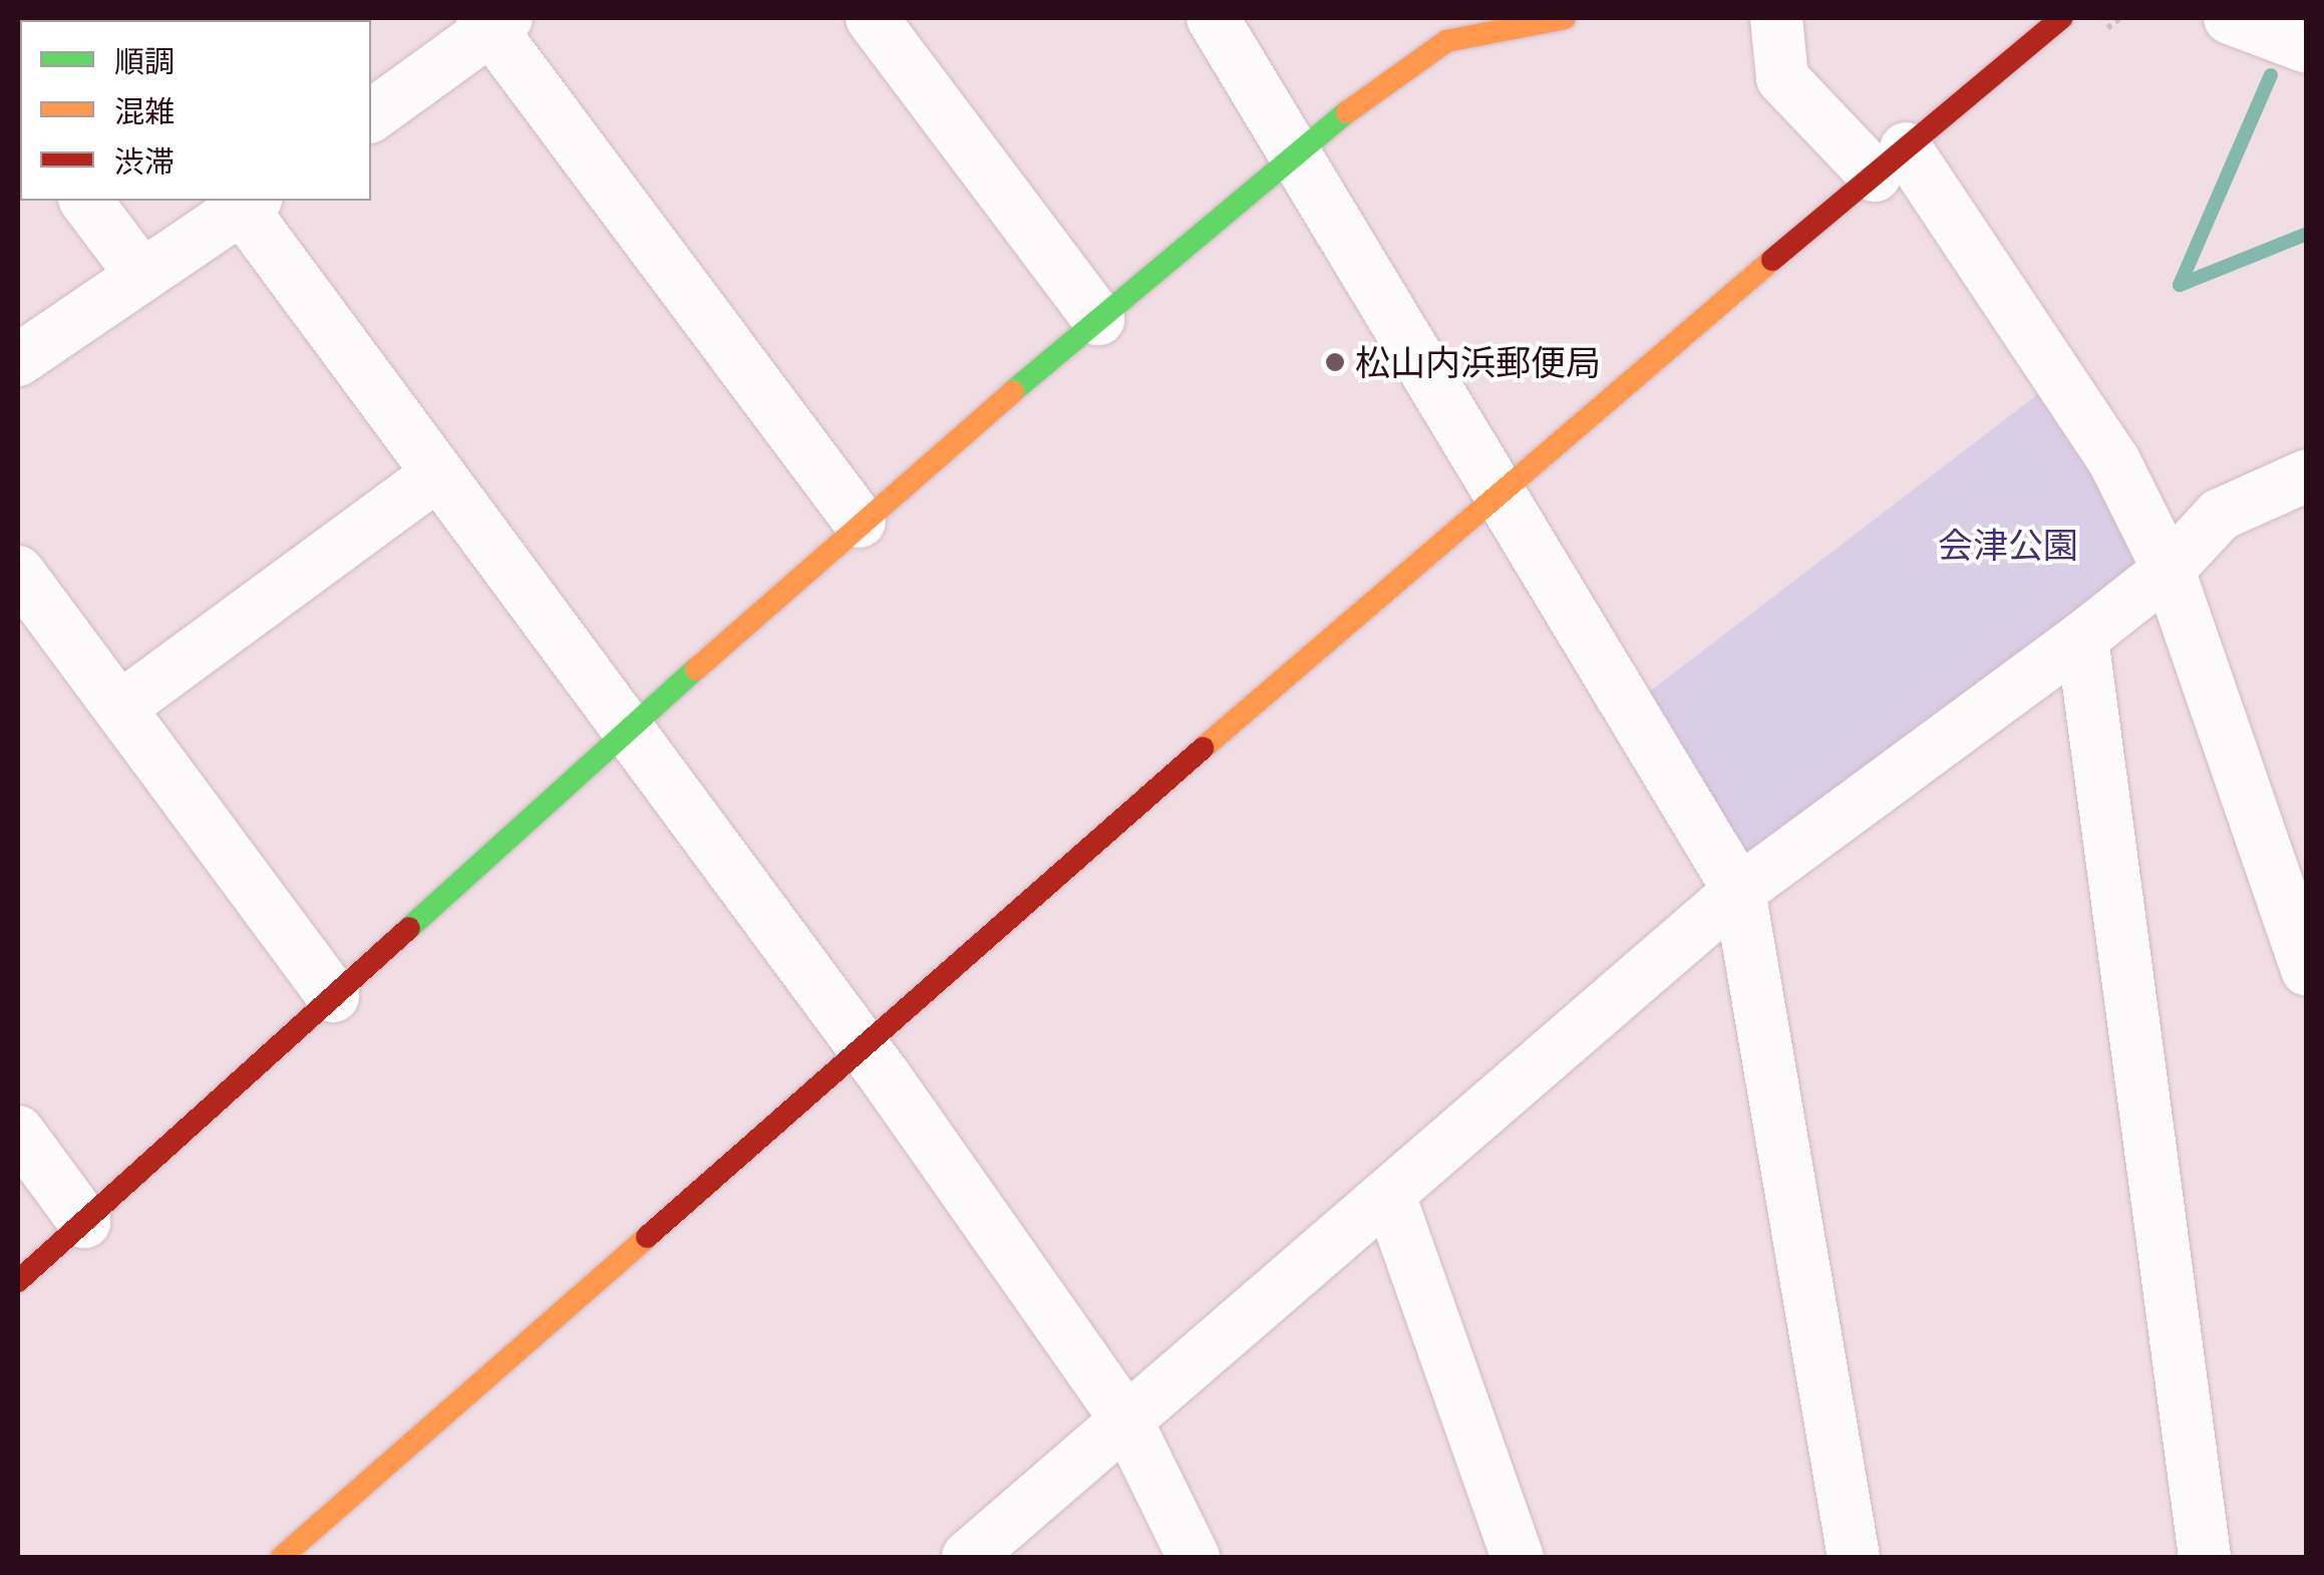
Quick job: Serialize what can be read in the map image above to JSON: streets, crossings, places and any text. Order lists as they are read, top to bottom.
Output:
{
  "parks": ["会津公園"],
  "places": ["松山内浜郵便局"],
  "legend": ["順調", "混雑", "渋滞"]
}
